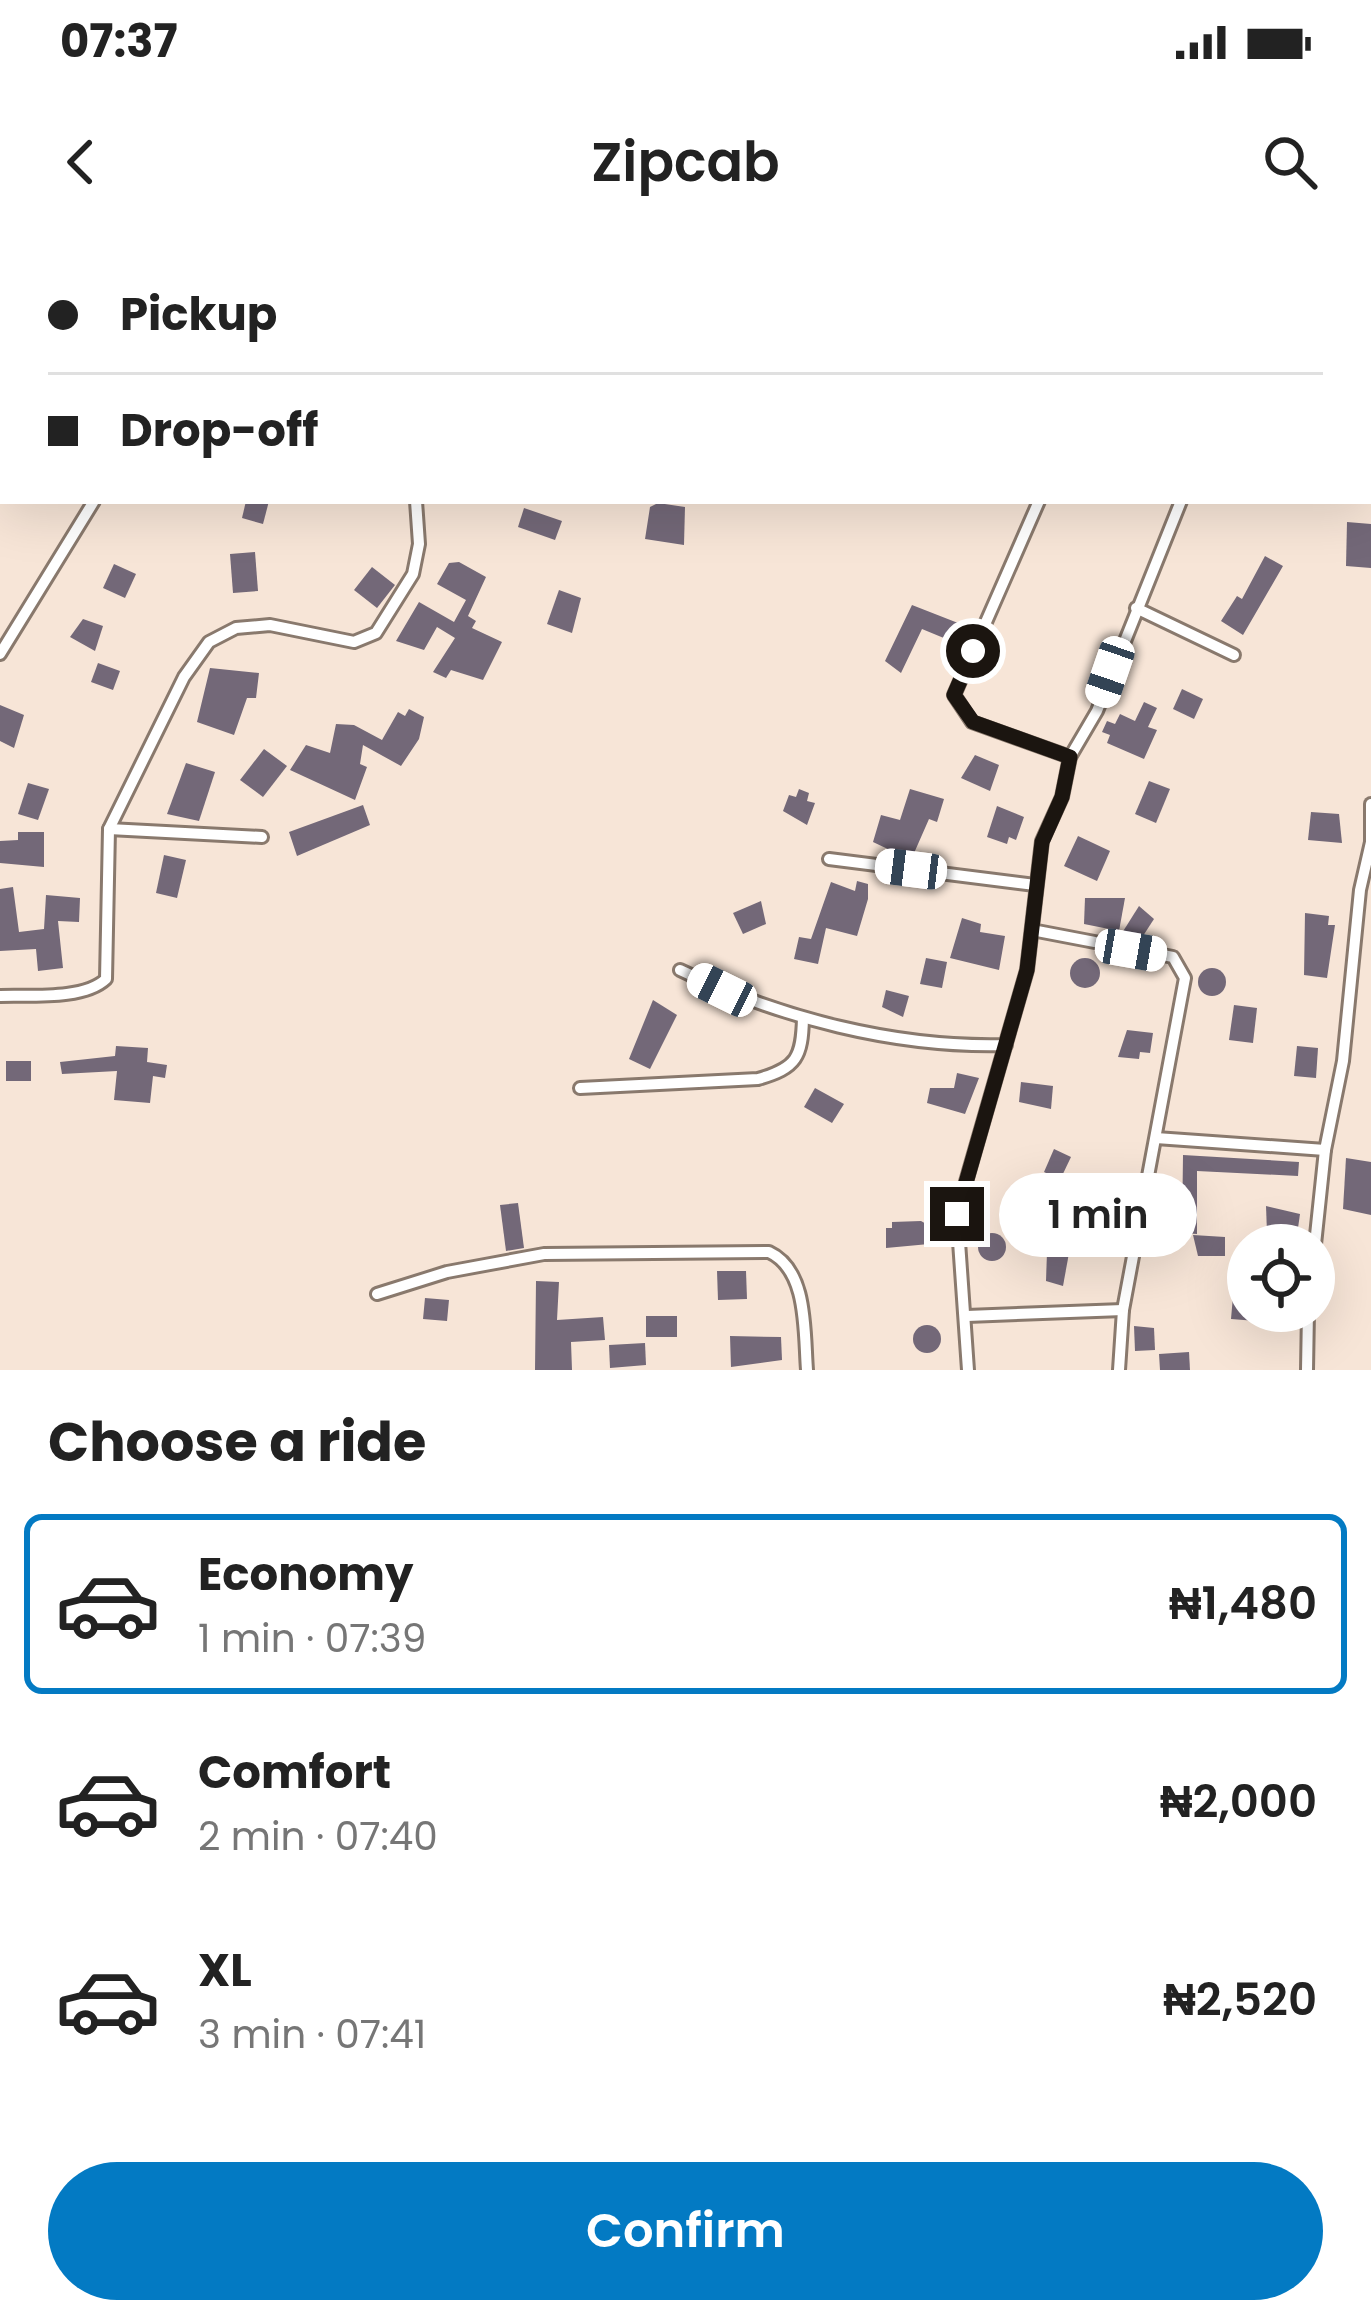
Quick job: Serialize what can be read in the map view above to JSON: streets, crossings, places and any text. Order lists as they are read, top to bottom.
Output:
{
  "page": {
    "status": "07:37",
    "header": "Zipcab",
    "banner": ["Pickup", "Drop-off"],
    "bubble": "1 min",
    "heading": "Choose a ride",
    "list": [
      {
        "name": "Economy",
        "note": "1 min · 07:39",
        "value": "₦1,480"
      },
      {
        "name": "Comfort",
        "note": "2 min · 07:40",
        "value": "₦2,000"
      },
      {
        "name": "XL",
        "note": "3 min · 07:41",
        "value": "₦2,520"
      }
    ],
    "buttons": "Confirm"
  }
}
